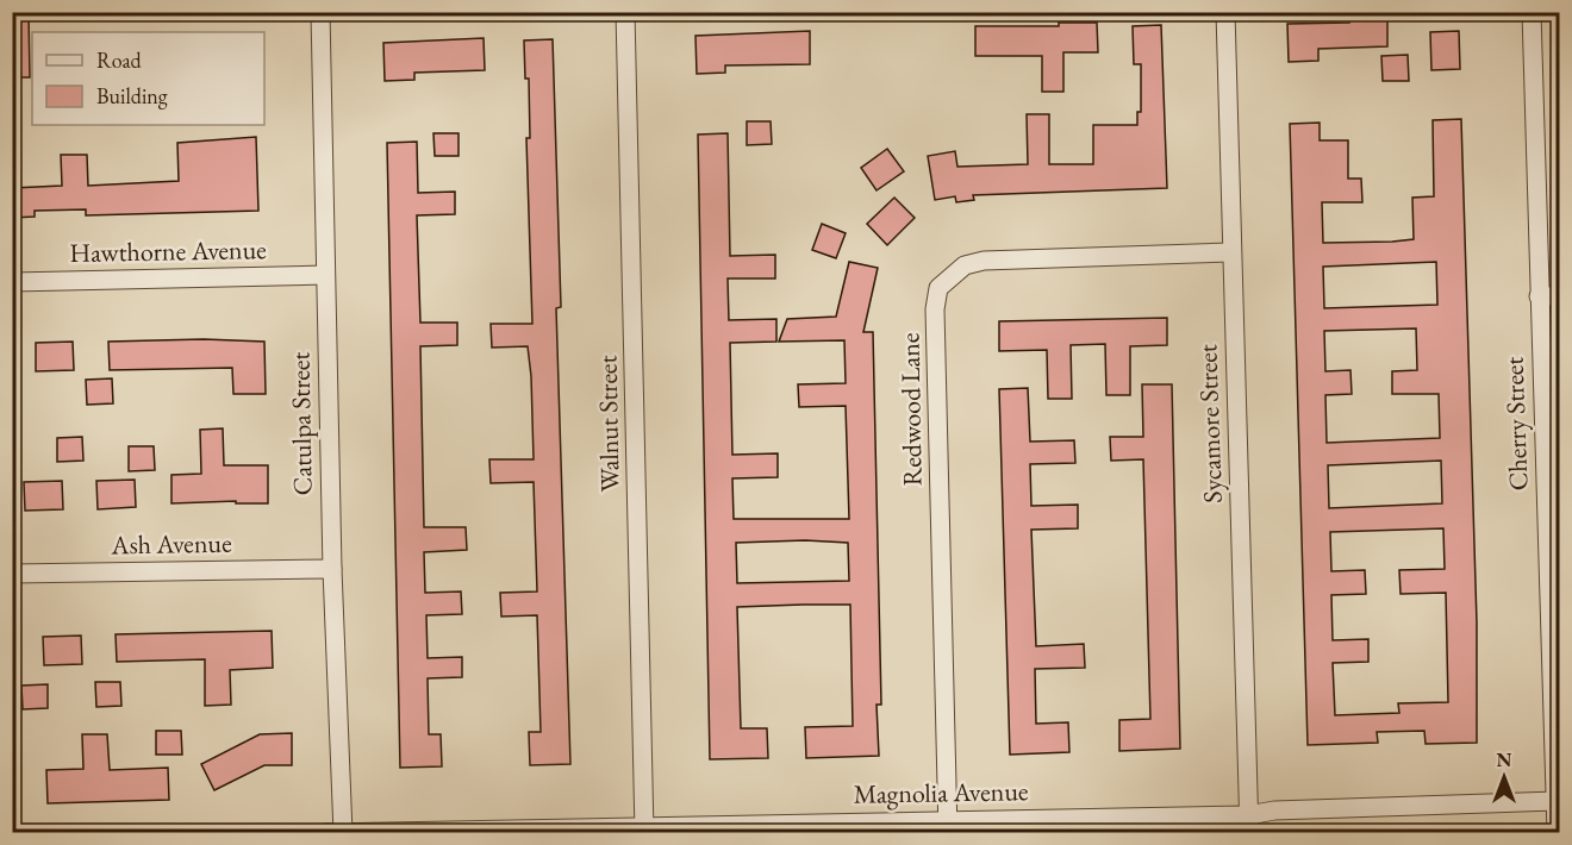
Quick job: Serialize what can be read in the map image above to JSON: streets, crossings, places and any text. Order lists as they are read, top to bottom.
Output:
{
  "streets": {
    "street": [
      "Hawthorne Avenue",
      "Redwood Lane",
      "Catulpa Street",
      "Walnut Street",
      "Sycamore Street",
      "Cherry Street",
      "Ash Avenue",
      "Magnolia Avenue"
    ]
  },
  "crossings": [
    ["Hawthorne Avenue", "Catulpa Street"],
    ["Redwood Lane", "Sycamore Street"],
    ["Redwood Lane", "Magnolia Avenue"],
    ["Catulpa Street", "Ash Avenue"],
    ["Catulpa Street", "Magnolia Avenue"],
    ["Walnut Street", "Magnolia Avenue"],
    ["Sycamore Street", "Magnolia Avenue"],
    ["Cherry Street", "Magnolia Avenue"]
  ],
  "legend": ["Road", "Building"],
  "north": "top"
}
